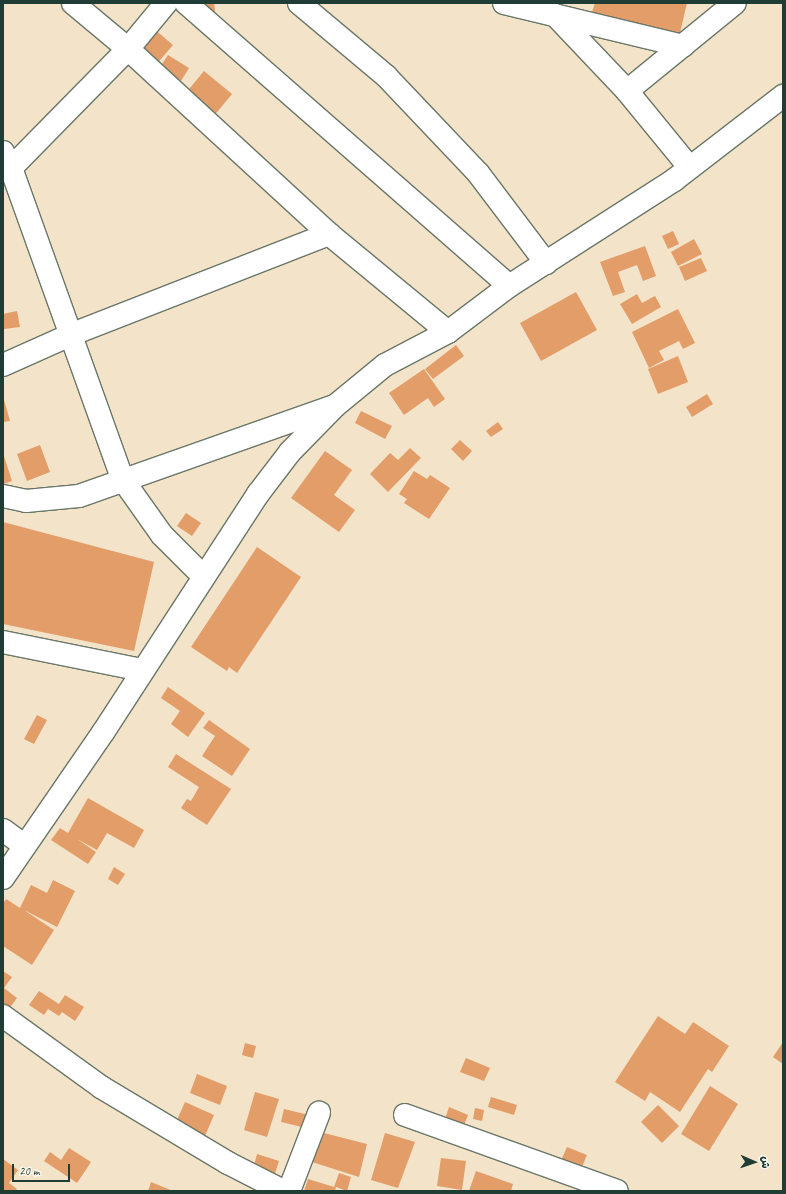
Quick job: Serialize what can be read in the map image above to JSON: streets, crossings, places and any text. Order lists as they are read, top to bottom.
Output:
{
  "scale_bar": "20 m",
  "north": "right"
}
